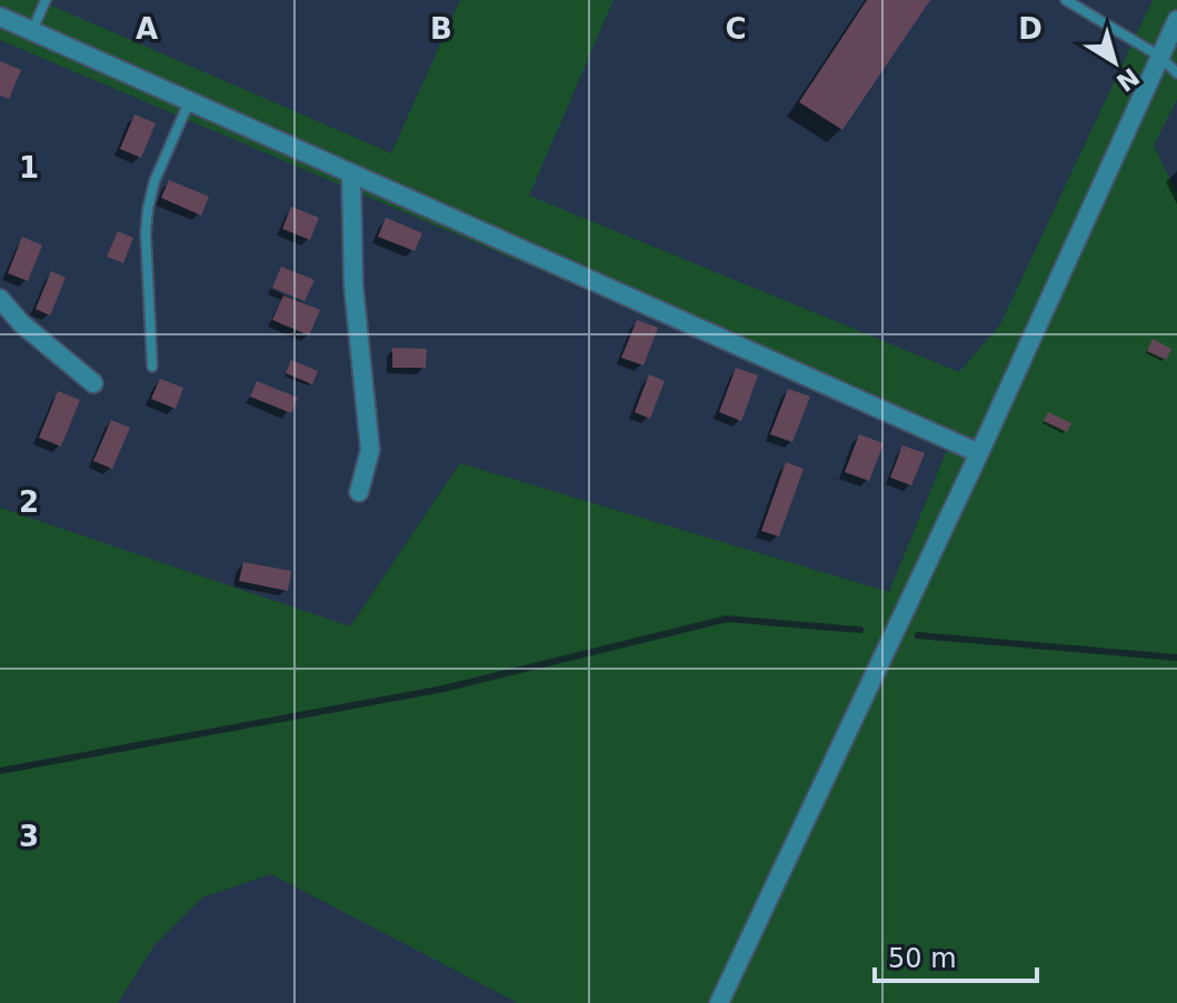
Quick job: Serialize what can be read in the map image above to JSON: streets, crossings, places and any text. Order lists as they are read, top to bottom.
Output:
{
  "scale_bar": "50 m",
  "north": "bottom right",
  "grid": {
    "columns": [
      "A",
      "B",
      "C",
      "D"
    ],
    "rows": ["1", "2", "3"]
  }
}
